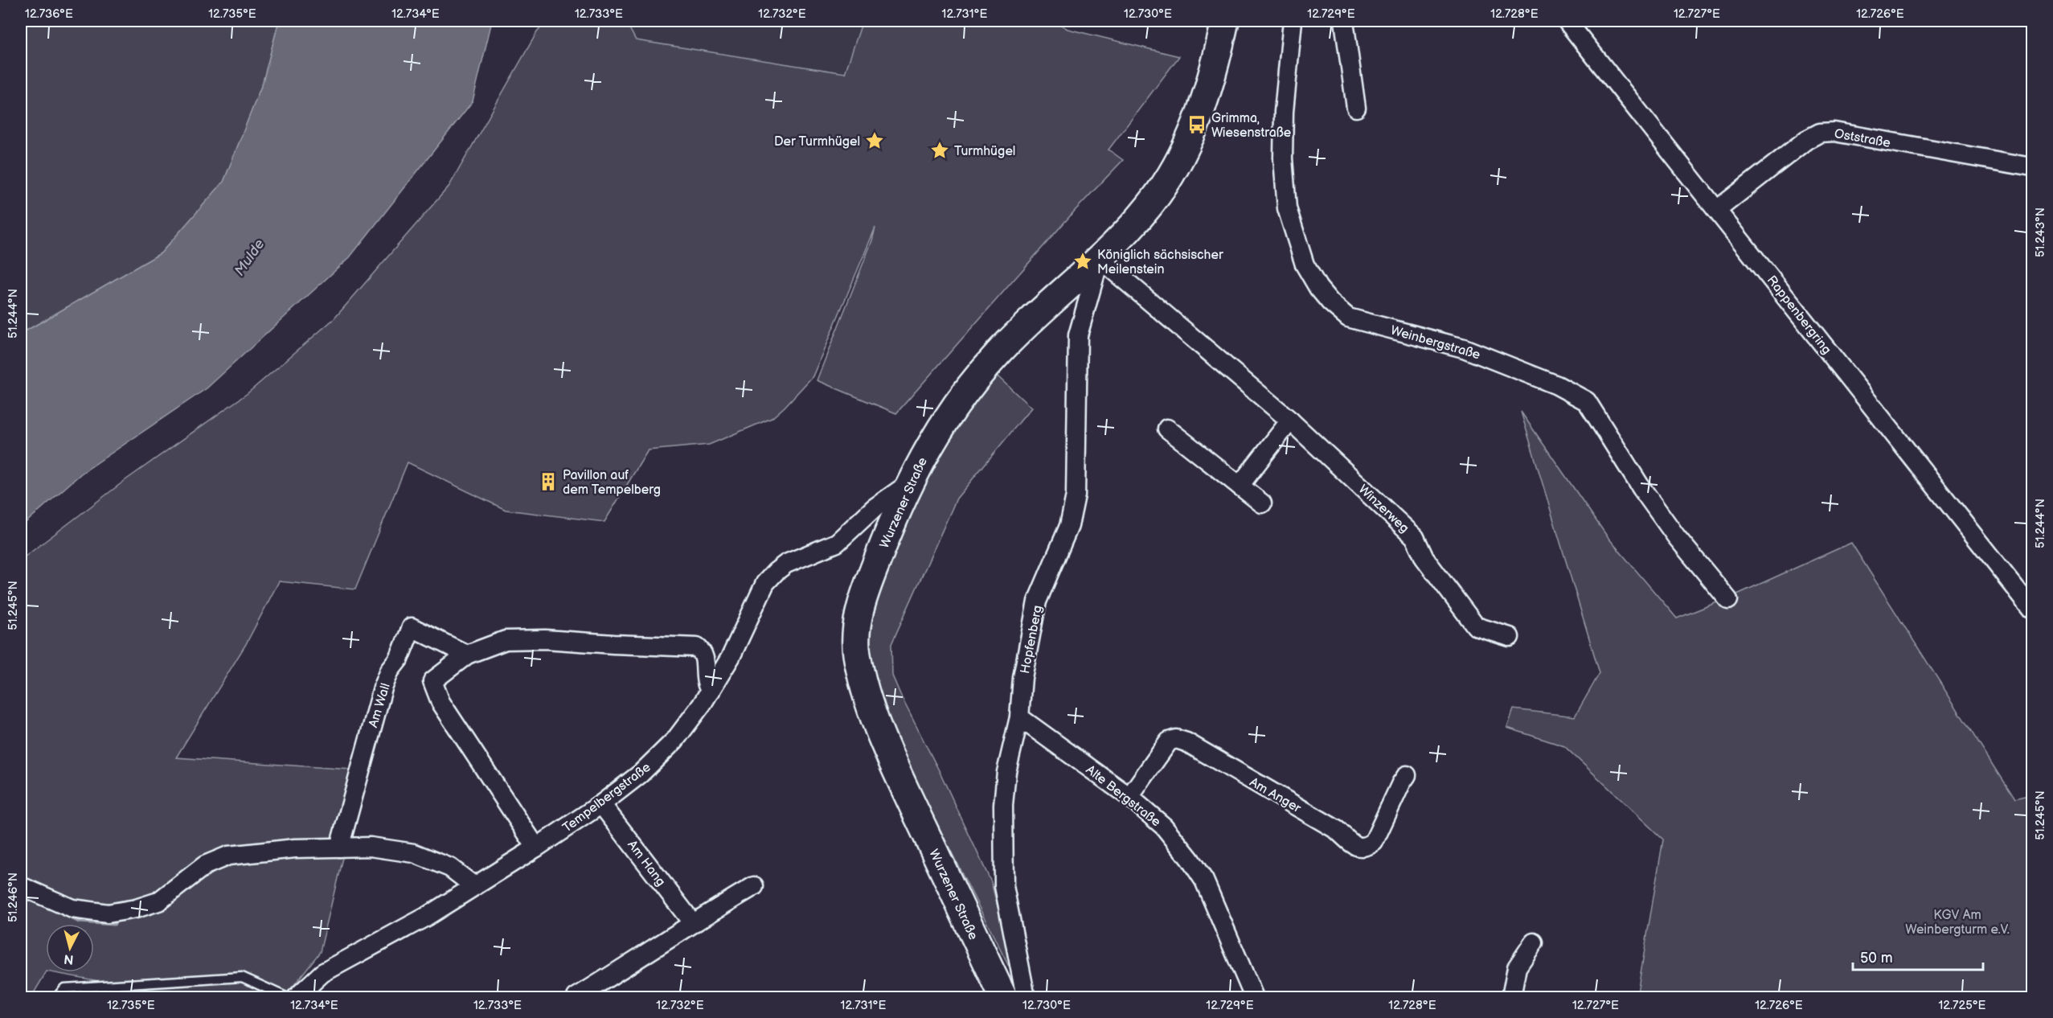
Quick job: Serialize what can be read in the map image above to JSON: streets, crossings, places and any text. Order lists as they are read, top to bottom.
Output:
{
  "streets": {
    "main road": ["Wurzener Straße"],
    "street": [
      "Oststraße",
      "Rappenbergring",
      "Weinbergstraße",
      "Winzerweg",
      "Hopfenberg",
      "Am Wall",
      "Am Anger",
      "Alte Bergstraße",
      "Tempelbergstraße",
      "Am Hang"
    ]
  },
  "crossings": [
    ["Oststraße", "Rappenbergring"],
    ["Wurzener Straße", "Winzerweg"],
    ["Wurzener Straße", "Hopfenberg"],
    ["Wurzener Straße", "Tempelbergstraße"],
    ["Winzerweg", "Hopfenberg"],
    ["Hopfenberg", "Alte Bergstraße"],
    ["Am Anger", "Alte Bergstraße"],
    ["Tempelbergstraße", "Am Hang"]
  ],
  "water": ["Mulde"],
  "parks": ["KGV Am Weinbergturm e.V."],
  "places": {
    "bus stop": ["Grimma, Wiesenstraße"],
    "place": ["Der Turmhügel", "Turmhügel", "Königlich sächsischer Meilenstein"],
    "building": ["Pavillon auf dem Tempelberg"]
  },
  "scale_bar": "50 m",
  "north": "bottom",
  "coordinates": [
    "12.736°E",
    "12.735°E",
    "12.734°E",
    "12.733°E",
    "12.732°E",
    "12.731°E",
    "12.730°E",
    "12.729°E",
    "12.728°E",
    "12.727°E",
    "12.726°E",
    "51.243°N",
    "51.244°N",
    "51.245°N",
    "51.246°N",
    "12.725°E"
  ]
}
